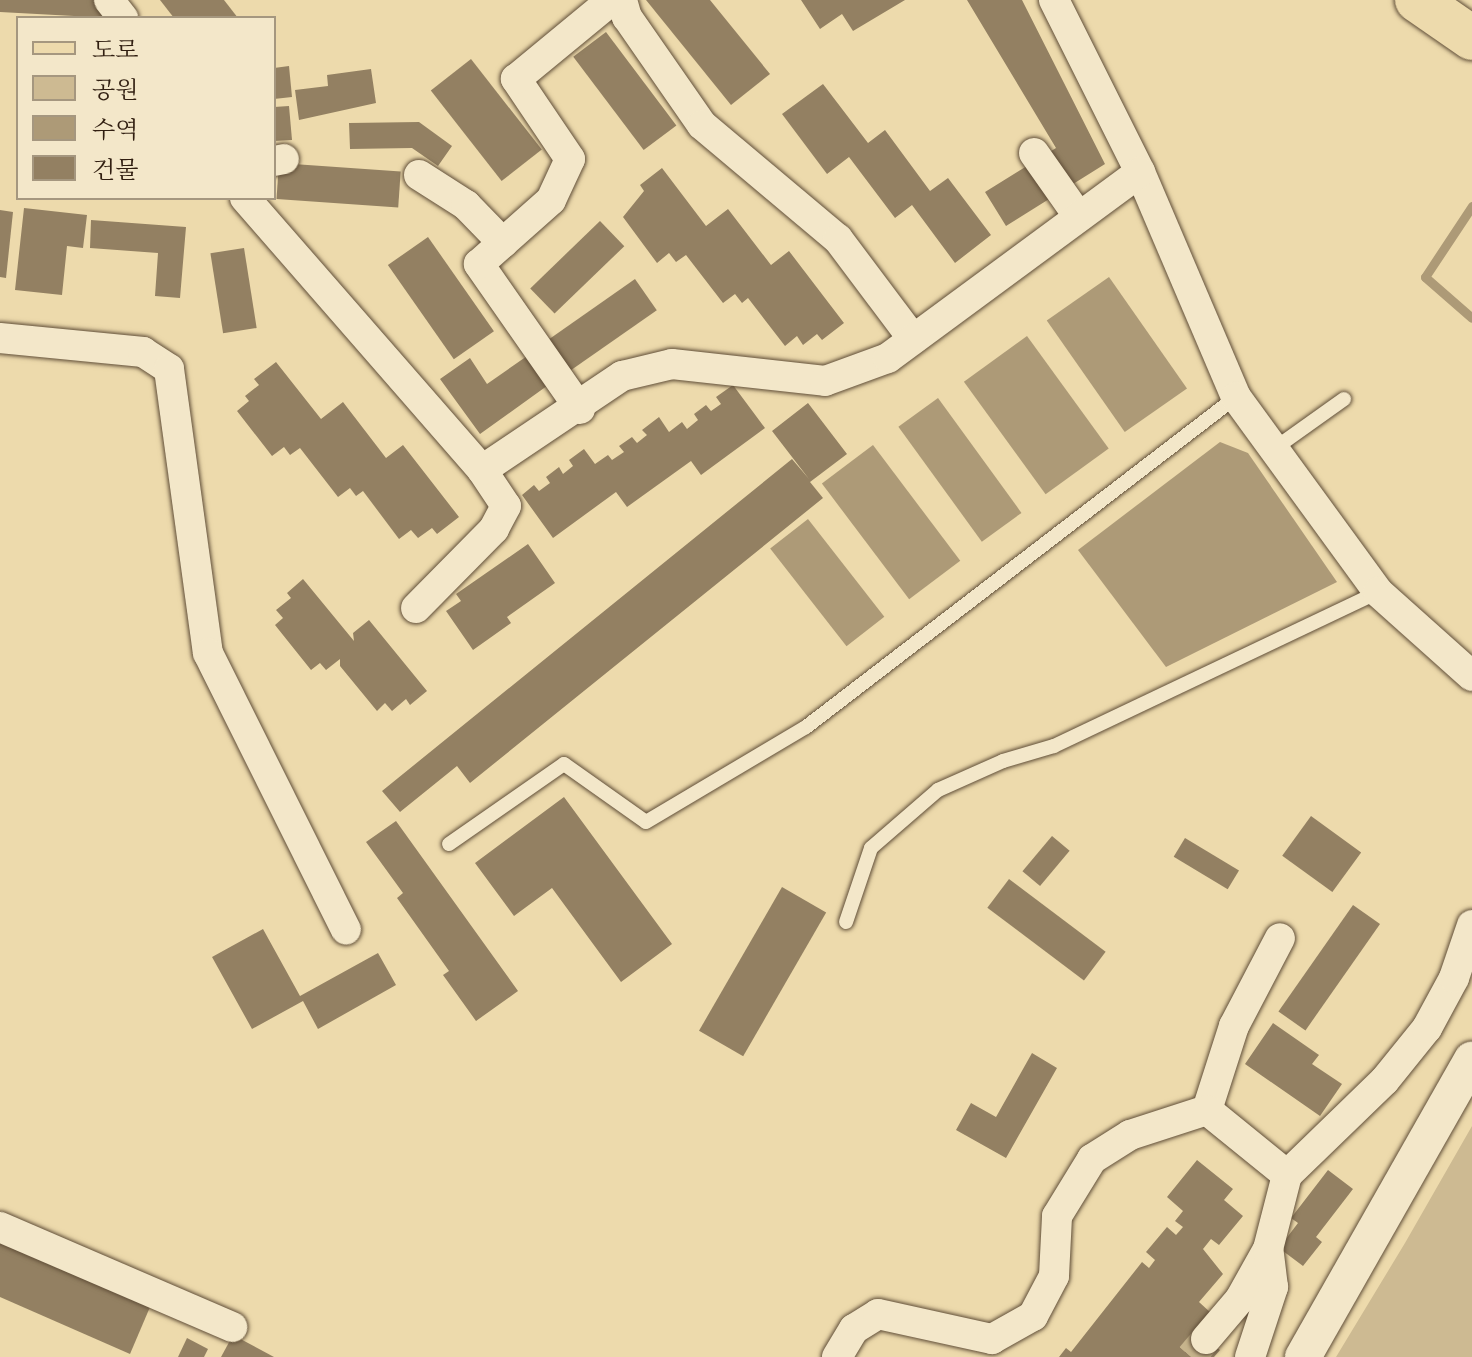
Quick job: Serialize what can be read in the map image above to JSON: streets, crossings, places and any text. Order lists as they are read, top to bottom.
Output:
{
  "legend": [
    "도로",
    "공원",
    "수역",
    "건물"
  ]
}
